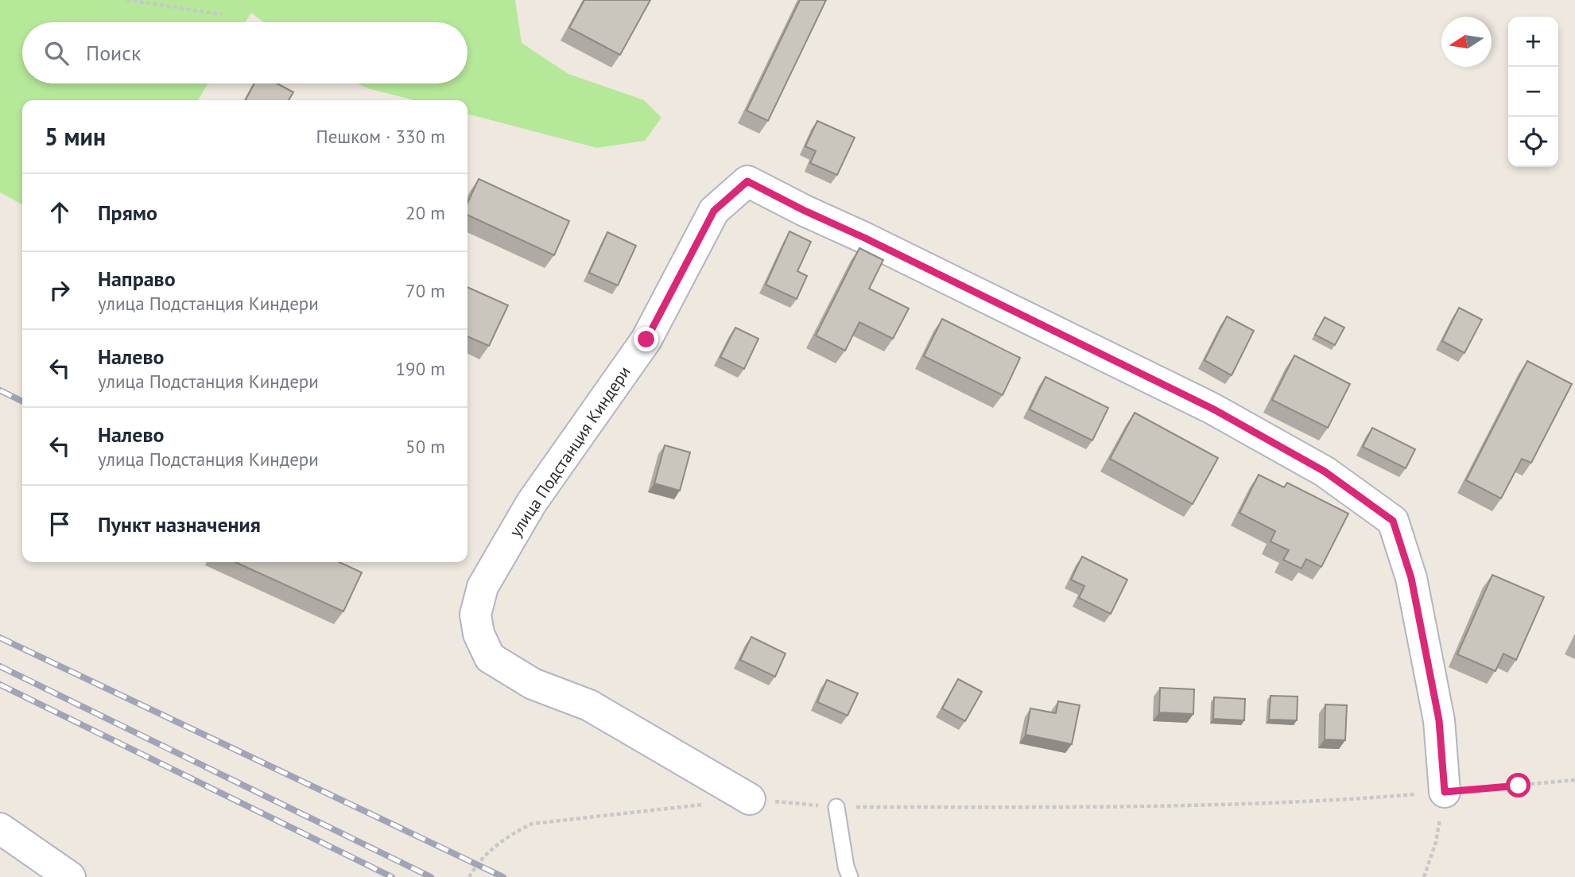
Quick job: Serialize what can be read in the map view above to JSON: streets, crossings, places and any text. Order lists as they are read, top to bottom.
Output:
{
  "streets": {
    "street": ["улица Подстанция Киндери"]
  },
  "north": "left",
  "page": {
    "map_buttons": ["+", "−"],
    "search": "Поиск",
    "heading": ["5 мин", "Пешком · 330 m"],
    "list": [
      ["Прямо", "20 m"],
      ["Направо", "улица Подстанция Киндери", "70 m"],
      ["Налево", "улица Подстанция Киндери", "190 m"],
      ["Налево", "улица Подстанция Киндери", "50 m"],
      "Пункт назначения"
    ]
  }
}
